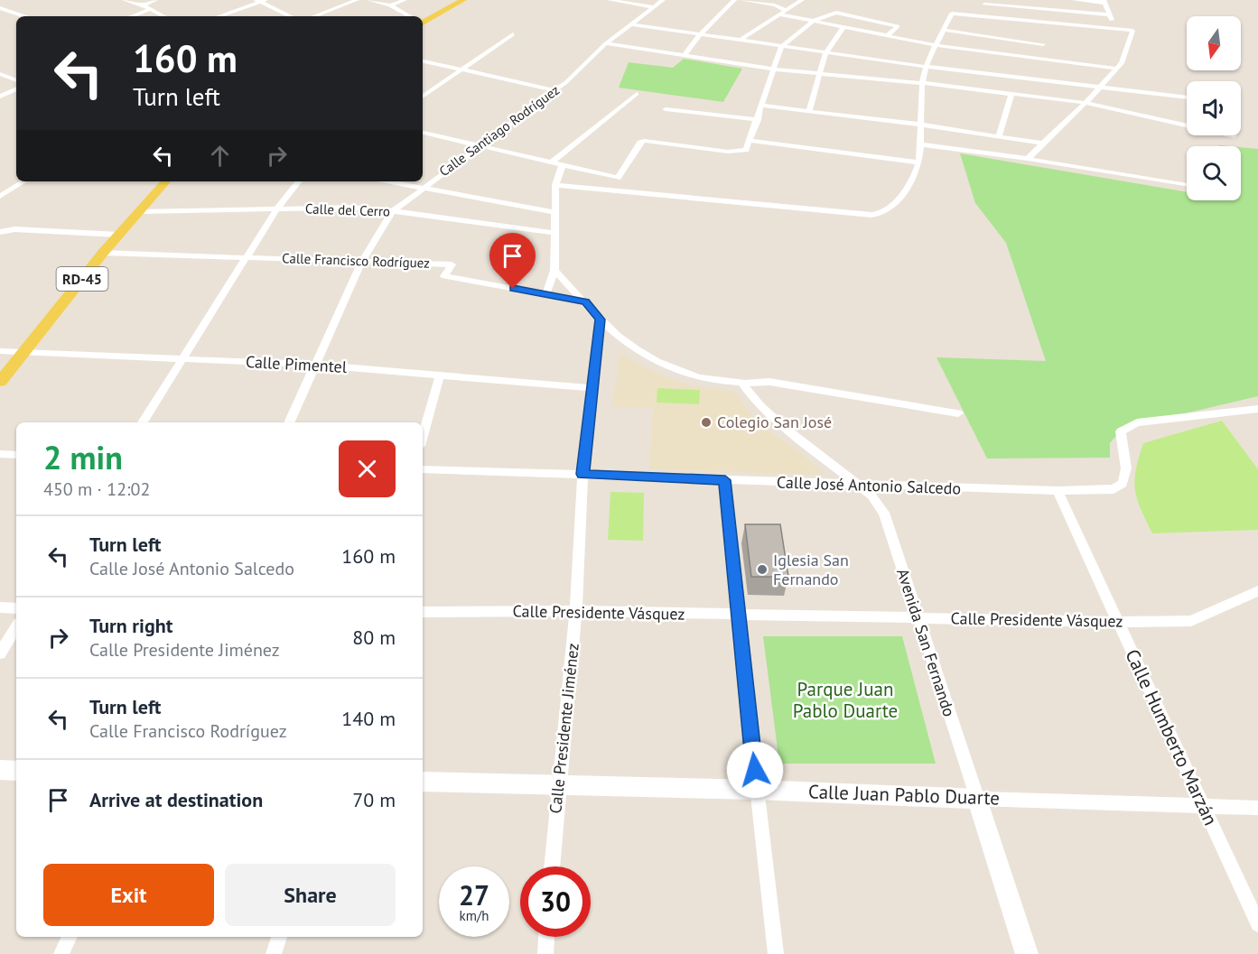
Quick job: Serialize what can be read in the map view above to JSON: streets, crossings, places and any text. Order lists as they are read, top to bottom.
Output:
{
  "streets": {
    "main road": ["RD-45"],
    "street": [
      "Calle Santiago Rodríguez",
      "Calle del Cerro",
      "Calle Francisco Rodríguez",
      "Calle Pimentel",
      "Calle José Antonio Salcedo",
      "Calle Presidente Vásquez",
      "Avenida San Fernando",
      "Calle Presidente Jiménez",
      "Calle Humberto Marzán",
      "Calle Juan Pablo Duarte"
    ]
  },
  "crossings": [
    ["Calle Santiago Rodríguez", "Calle del Cerro"],
    ["Calle Santiago Rodríguez", "Calle Francisco Rodríguez"],
    ["Calle Santiago Rodríguez", "Calle Pimentel"],
    ["Calle del Cerro", "RD-45"],
    ["Calle Francisco Rodríguez", "RD-45"],
    ["RD-45", "Calle Pimentel"],
    ["Calle Pimentel", "Calle Presidente Jiménez"],
    ["Calle José Antonio Salcedo", "Avenida San Fernando"],
    ["Calle José Antonio Salcedo", "Calle Presidente Jiménez"],
    ["Calle José Antonio Salcedo", "Calle Humberto Marzán"],
    ["Calle Presidente Vásquez", "Avenida San Fernando"],
    ["Calle Presidente Vásquez", "Calle Presidente Jiménez"],
    ["Calle Presidente Vásquez", "Calle Humberto Marzán"],
    ["Avenida San Fernando", "Calle Juan Pablo Duarte"],
    ["Calle Presidente Jiménez", "Calle Juan Pablo Duarte"],
    ["Calle Humberto Marzán", "Calle Juan Pablo Duarte"]
  ],
  "parks": ["Parque Juan Pablo Duarte"],
  "places": ["Colegio San José", "Iglesia San Fernando"],
  "north": "bottom",
  "page": {
    "turn": ["160 m", "Turn left"],
    "heading": ["2 min", "450 m · 12:02"],
    "list": [
      {
        "name": "Turn left",
        "note": "Calle José Antonio Salcedo",
        "value": "160 m"
      },
      {
        "name": "Turn right",
        "note": "Calle Presidente Jiménez",
        "value": "80 m"
      },
      {
        "name": "Turn left",
        "note": "Calle Francisco Rodríguez",
        "value": "140 m"
      },
      {
        "name": "Arrive at destination",
        "value": "70 m"
      }
    ],
    "buttons": ["Exit", "Share"],
    "speed": "27 km/h",
    "limit": "30"
  }
}
